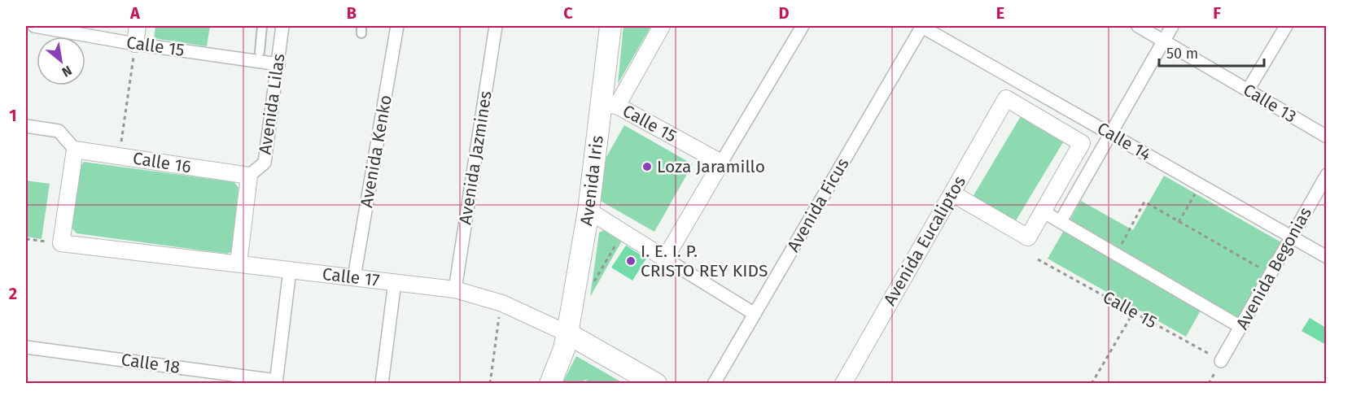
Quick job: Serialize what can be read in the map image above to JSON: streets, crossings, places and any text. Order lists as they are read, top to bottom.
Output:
{
  "streets": {
    "street": [
      "Calle 15",
      "Calle 13",
      "Avenida Lilas",
      "Calle 14",
      "Avenida Kenko",
      "Avenida Jazmines",
      "Calle 16",
      "Avenida Iris",
      "Avenida Ficus",
      "Avenida Eucaliptos",
      "Avenida Begonias",
      "Calle 17",
      "Calle 18"
    ]
  },
  "crossings": [
    ["Calle 15", "Avenida Lilas"],
    ["Calle 15", "Avenida Iris"],
    ["Calle 15", "Avenida Begonias"],
    ["Avenida Lilas", "Calle 16"],
    ["Avenida Lilas", "Calle 17"],
    ["Calle 14", "Avenida Ficus"],
    ["Calle 14", "Avenida Eucaliptos"],
    ["Calle 14", "Avenida Begonias"],
    ["Avenida Kenko", "Calle 17"],
    ["Avenida Jazmines", "Calle 17"],
    ["Avenida Iris", "Calle 17"]
  ],
  "places": ["Loza Jaramillo", "I. E. I. P. CRISTO REY KIDS"],
  "scale_bar": "50 m",
  "north": "bottom right",
  "grid": {
    "columns": [
      "A",
      "B",
      "C",
      "D",
      "E",
      "F"
    ],
    "rows": ["1", "2"]
  }
}
